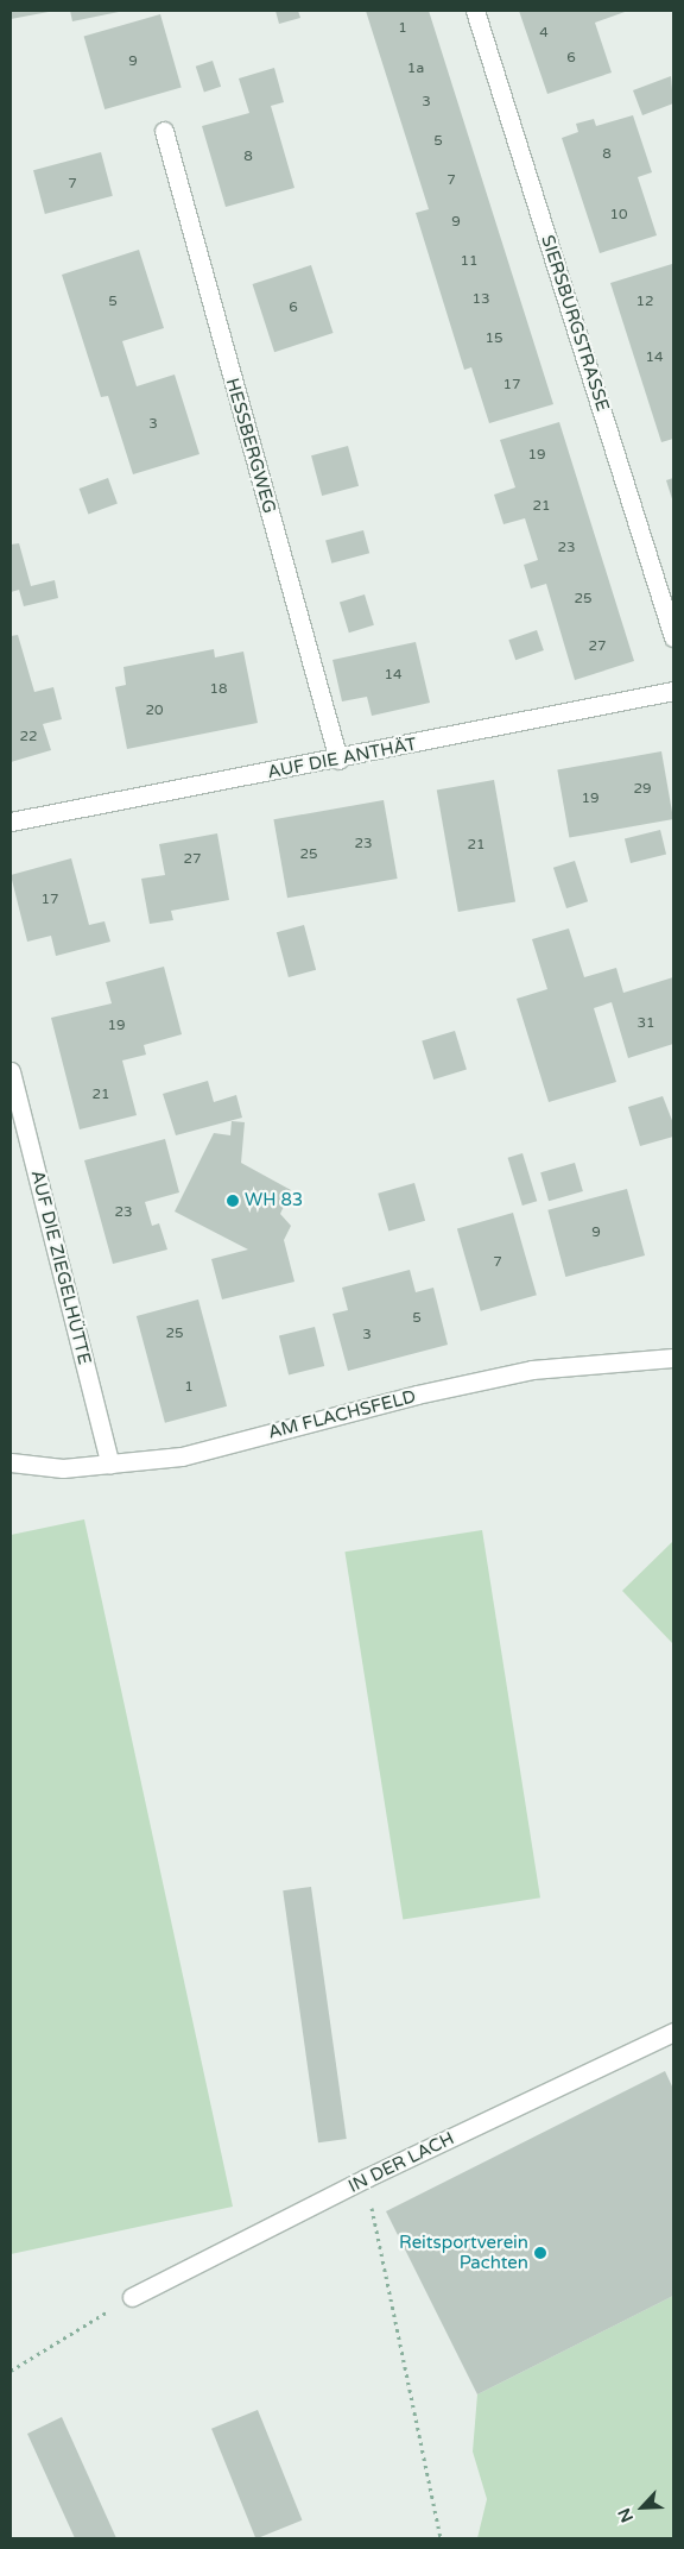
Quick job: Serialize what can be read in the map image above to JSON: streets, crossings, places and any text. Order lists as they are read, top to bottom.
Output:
{
  "streets": {
    "street": [
      "SIERSBURGSTRASSE",
      "HESSBERGWEG",
      "AUF DIE ANTHÄT",
      "AUF DIE ZIEGELHÜTTE",
      "AM FLACHSFELD",
      "IN DER LACH"
    ]
  },
  "crossings": [
    ["HESSBERGWEG", "AUF DIE ANTHÄT"],
    ["AUF DIE ZIEGELHÜTTE", "AM FLACHSFELD"]
  ],
  "places": ["WH 83", "Reitsportverein Pachten"],
  "house_numbers": [
    "1",
    "4",
    "6",
    "9",
    "1a",
    "3",
    "5",
    "8",
    "8",
    "7",
    "7",
    "10",
    "9",
    "11",
    "13",
    "5",
    "12",
    "6",
    "15",
    "14",
    "17",
    "3",
    "19",
    "21",
    "23",
    "25",
    "27",
    "14",
    "18",
    "20",
    "22",
    "29",
    "19",
    "23",
    "21",
    "25",
    "27",
    "17",
    "31",
    "19",
    "21",
    "23",
    "9",
    "7",
    "5",
    "25",
    "3",
    "1"
  ],
  "north": "bottom left"
}
